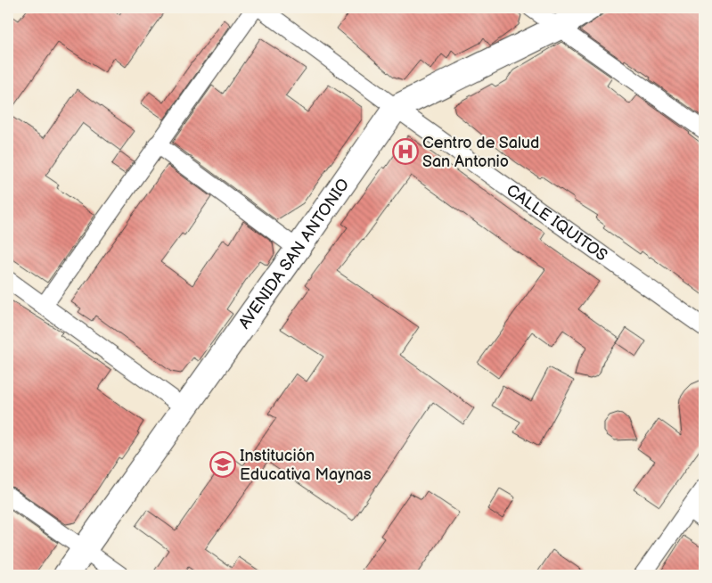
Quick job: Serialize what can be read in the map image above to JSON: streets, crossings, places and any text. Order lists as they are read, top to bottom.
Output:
{
  "streets": {
    "main road": ["AVENIDA SAN ANTONIO"],
    "street": ["CALLE IQUITOS"]
  },
  "crossings": [
    ["CALLE IQUITOS", "AVENIDA SAN ANTONIO"]
  ],
  "places": {
    "hospital": ["Centro de Salud San Antonio"],
    "school or university": ["Institución Educativa Maynas"]
  }
}
